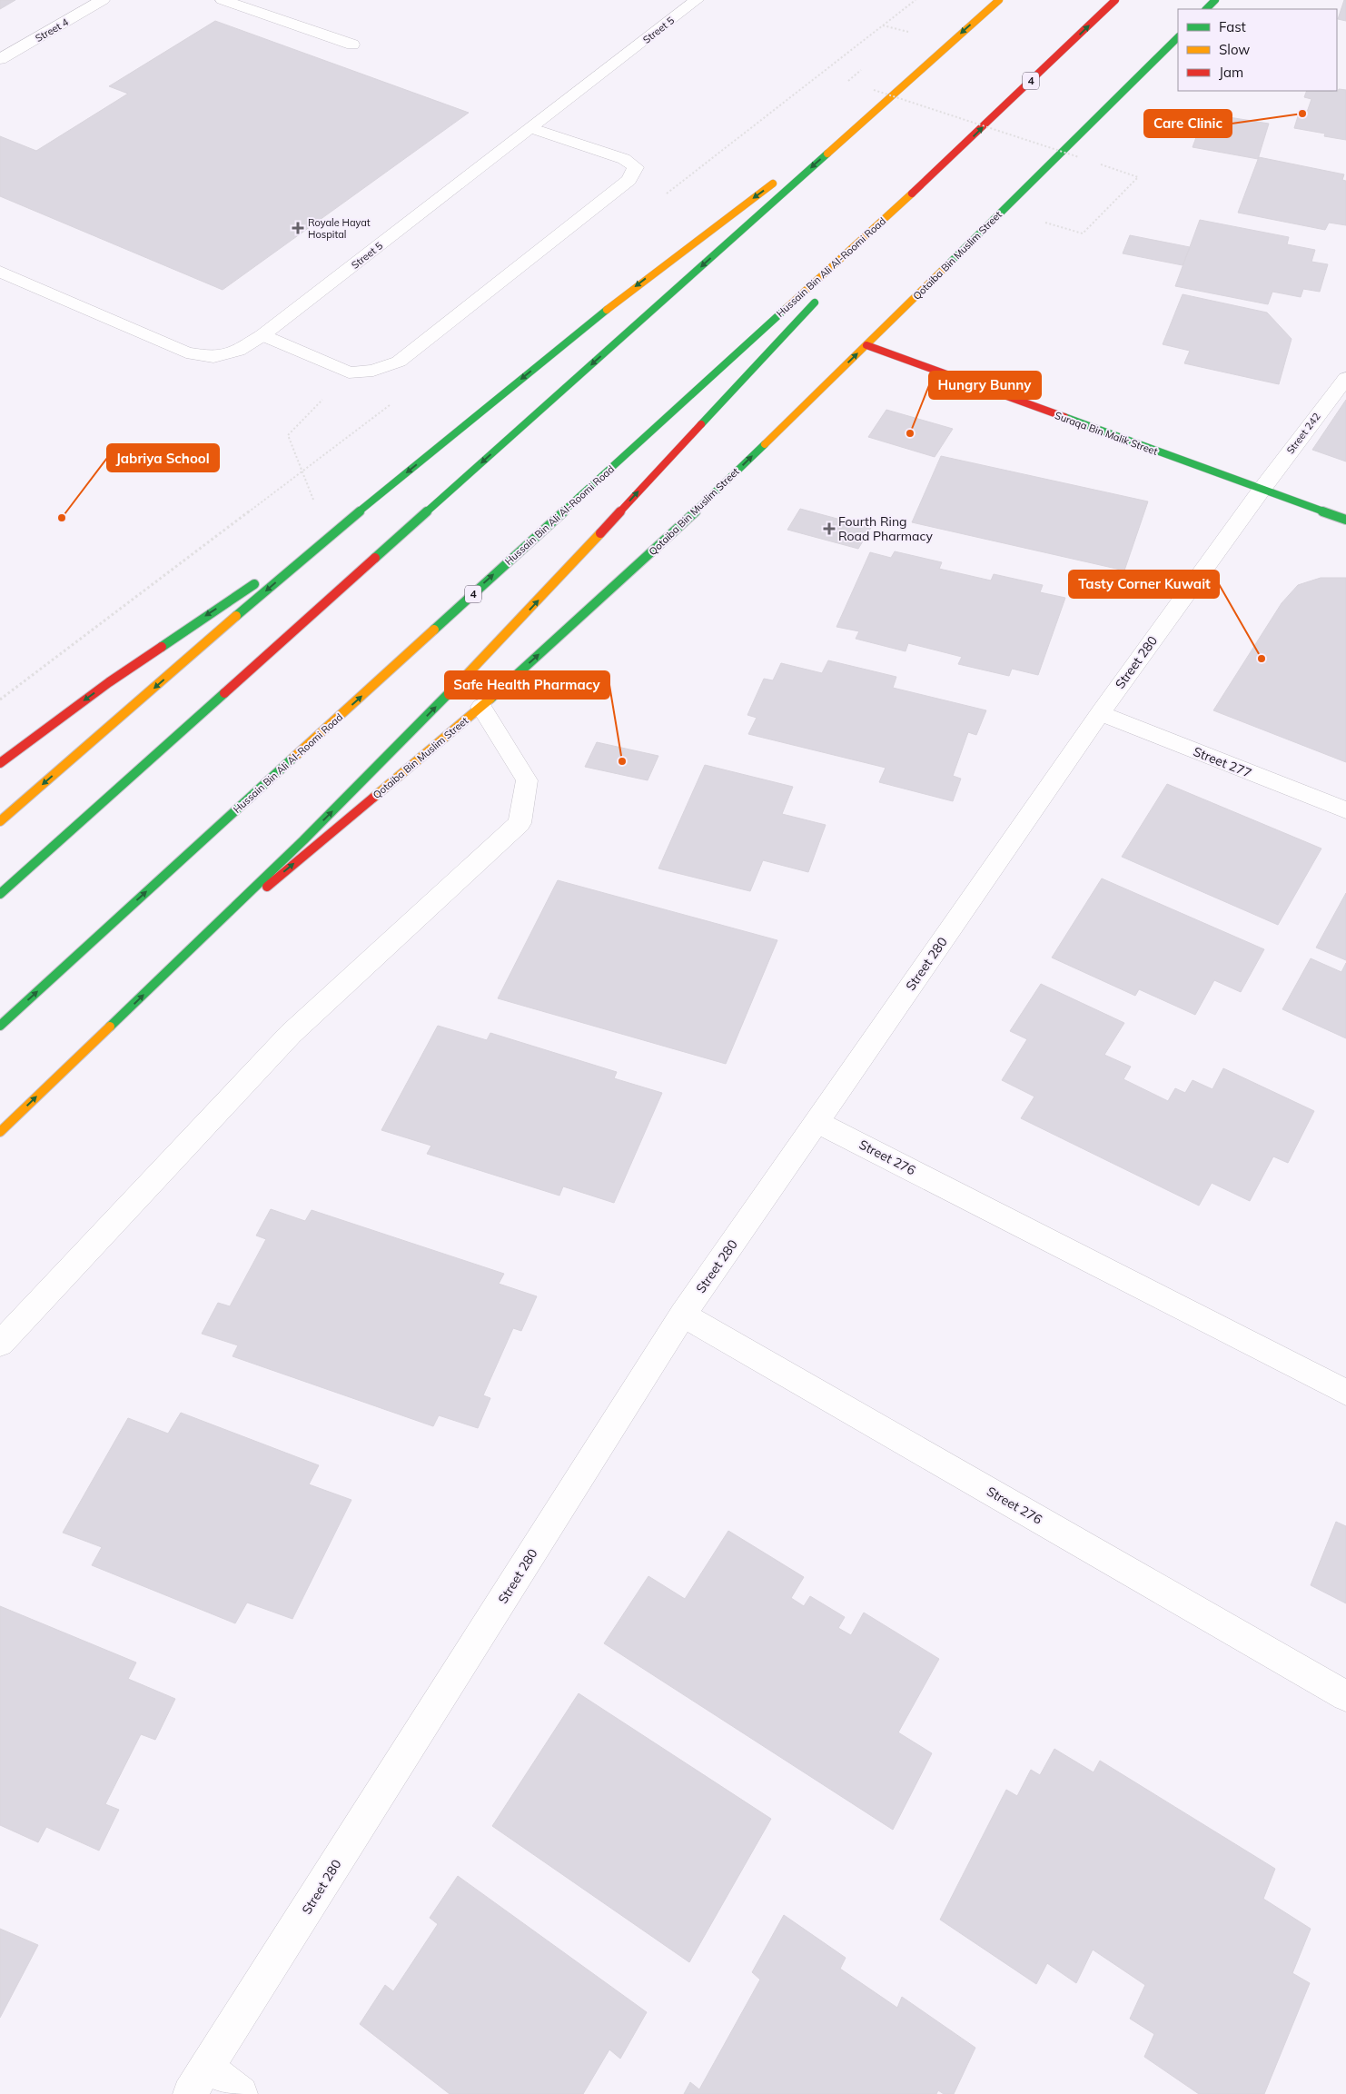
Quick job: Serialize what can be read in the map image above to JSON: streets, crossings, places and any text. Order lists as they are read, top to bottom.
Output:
{
  "streets": {
    "main road": [
      "4",
      "Qotaiba Bin Muslim Street",
      "Hussain Bin Ali Al-Roomi Road",
      "Suraqa Bin Malik Street"
    ],
    "street": [
      "Street 4",
      "Street 5",
      "Street 242",
      "Street 280",
      "Street 277",
      "Street 276"
    ]
  },
  "crossings": [
    ["Qotaiba Bin Muslim Street", "Suraqa Bin Malik Street"],
    ["Suraqa Bin Malik Street", "Street 242"],
    ["Suraqa Bin Malik Street", "Street 280"],
    ["Street 242", "Street 280"],
    ["Street 280", "Street 277"],
    ["Street 280", "Street 276"]
  ],
  "places": {
    "other": [
      "Care Clinic",
      "Hungry Bunny",
      "Jabriya School",
      "Tasty Corner Kuwait",
      "Safe Health Pharmacy"
    ],
    "health": ["Royale Hayat Hospital", "Fourth Ring Road Pharmacy"]
  },
  "legend": ["Fast", "Slow", "Jam"]
}
